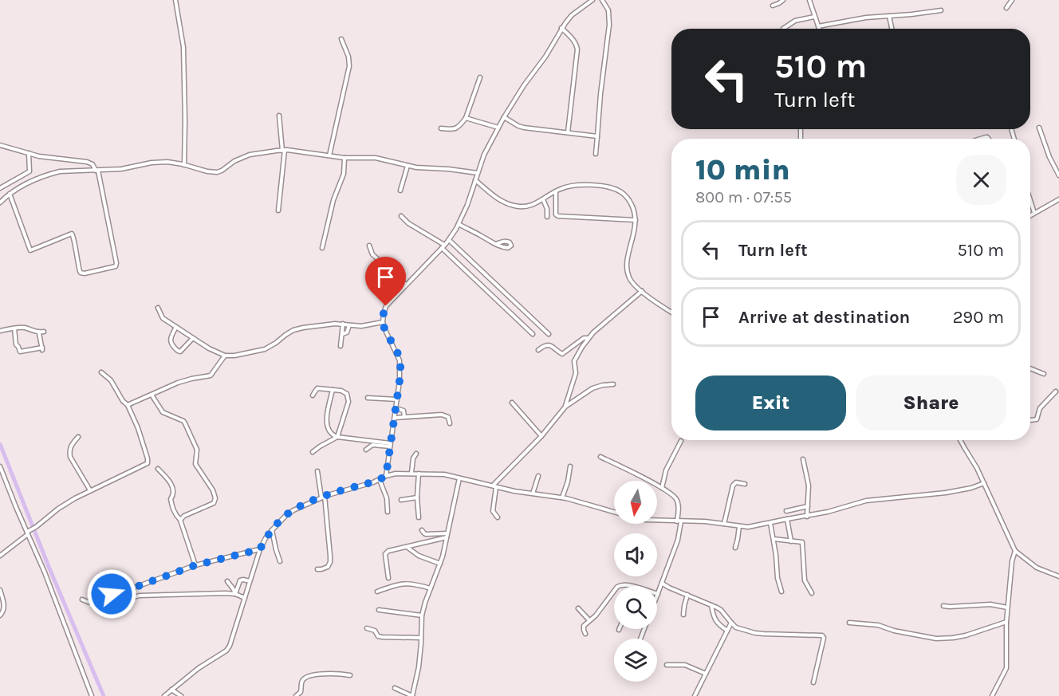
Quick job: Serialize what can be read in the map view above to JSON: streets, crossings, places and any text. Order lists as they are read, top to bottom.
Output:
{
  "north": "bottom",
  "page": {
    "turn": ["510 m", "Turn left"],
    "heading": ["10 min", "800 m · 07:55"],
    "list": [
      {
        "name": "Turn left",
        "value": "510 m"
      },
      {
        "name": "Arrive at destination",
        "value": "290 m"
      }
    ],
    "buttons": ["Exit", "Share"]
  }
}
